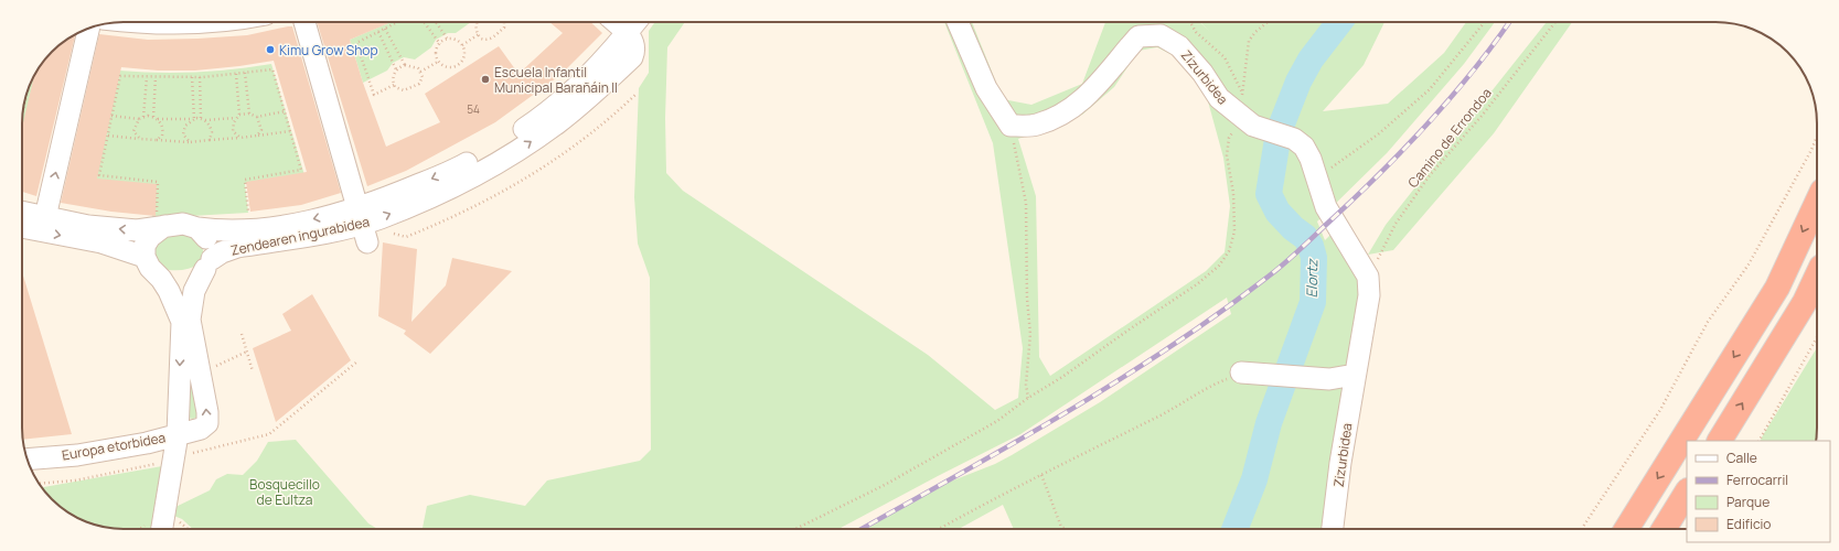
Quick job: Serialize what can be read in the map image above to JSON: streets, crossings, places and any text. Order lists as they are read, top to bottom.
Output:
{
  "streets": {
    "street": ["Zizurbidea", "Zendearen ingurabidea", "Europa etorbidea"],
    "path": ["Camino de Errondoa"]
  },
  "crossings": [
    ["Zizurbidea", "Camino de Errondoa"]
  ],
  "water": ["Elortz"],
  "parks": ["Bosquecillo de Eultza"],
  "places": ["Kimu Grow Shop", "Escuela Infantil Municipal Barañáin II"],
  "house_numbers": ["54"],
  "legend": [
    "Calle",
    "Ferrocarril",
    "Parque",
    "Edificio"
  ]
}
